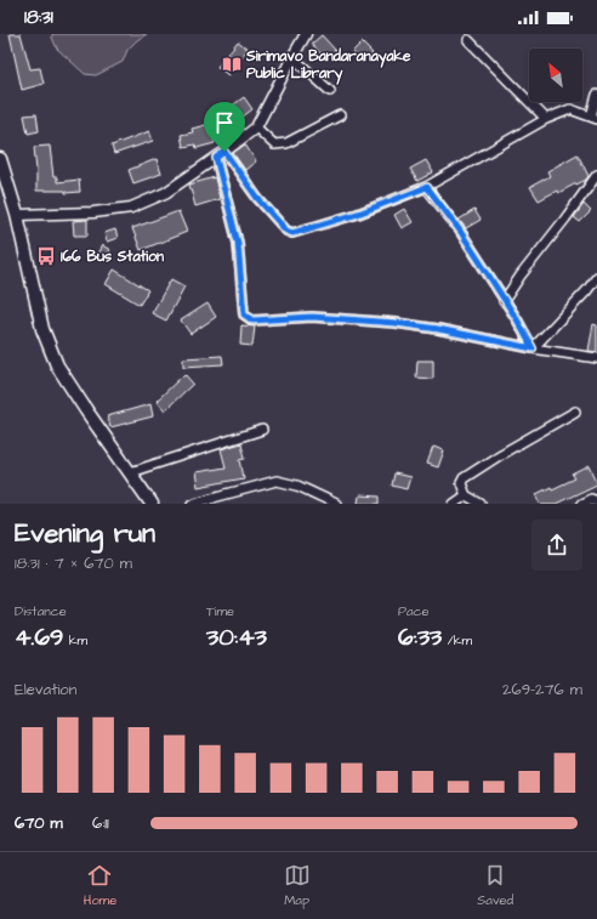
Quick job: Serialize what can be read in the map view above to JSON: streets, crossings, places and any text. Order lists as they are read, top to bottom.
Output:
{
  "places": {
    "library": ["Sirimavo Bandaranayake Public Library"],
    "bus stop": ["166 Bus Station"]
  },
  "north": "top left",
  "page": {
    "status": "18:31",
    "heading": ["Evening run", "18:31 · 7 × 670 m"],
    "stats": [
      ["Distance", "4.69 km"],
      ["Time", "30:43"],
      ["Pace", "6:33 /km"]
    ],
    "chart": ["Elevation", "269–276 m"],
    "list": [
      {
        "name": "670 m",
        "note": "6:11"
      }
    ],
    "tabs": ["Home", "Map", "Saved"]
  }
}
